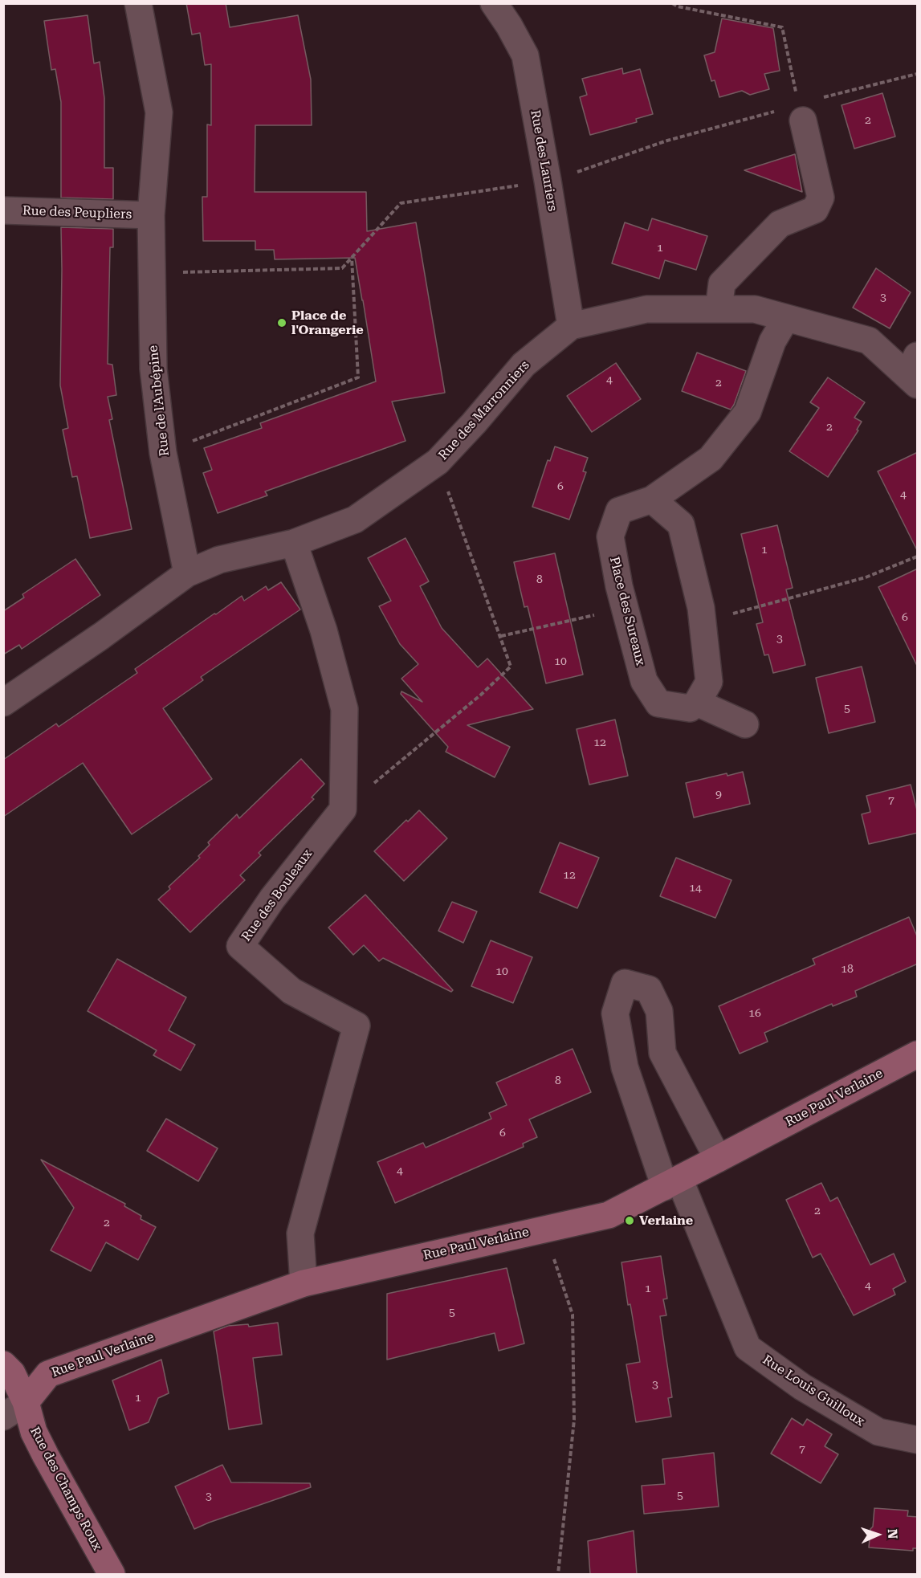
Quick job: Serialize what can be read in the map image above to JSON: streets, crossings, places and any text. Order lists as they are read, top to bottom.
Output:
{
  "streets": {
    "street": [
      "Rue des Lauriers",
      "Rue des Peupliers",
      "Rue de l'Aubépine",
      "Rue des Marronniers",
      "Place des Sureaux",
      "Rue des Bouleaux",
      "Rue Paul Verlaine",
      "Rue Louis Guilloux",
      "Rue des Champs Roux"
    ]
  },
  "crossings": [
    ["Rue des Lauriers", "Rue des Marronniers"],
    ["Rue des Peupliers", "Rue de l'Aubépine"],
    ["Rue de l'Aubépine", "Rue des Marronniers"],
    ["Rue des Marronniers", "Place des Sureaux"],
    ["Rue des Bouleaux", "Rue Paul Verlaine"],
    ["Rue Paul Verlaine", "Rue Louis Guilloux"],
    ["Rue Paul Verlaine", "Rue des Champs Roux"]
  ],
  "places": ["Place de l'Orangerie", "Verlaine"],
  "house_numbers": [
    "2",
    "1",
    "3",
    "4",
    "2",
    "2",
    "6",
    "4",
    "1",
    "8",
    "6",
    "3",
    "10",
    "5",
    "12",
    "9",
    "7",
    "12",
    "14",
    "18",
    "10",
    "16",
    "8",
    "6",
    "4",
    "2",
    "2",
    "4",
    "1",
    "5",
    "3",
    "1",
    "7",
    "5",
    "3"
  ],
  "north": "right"
}
